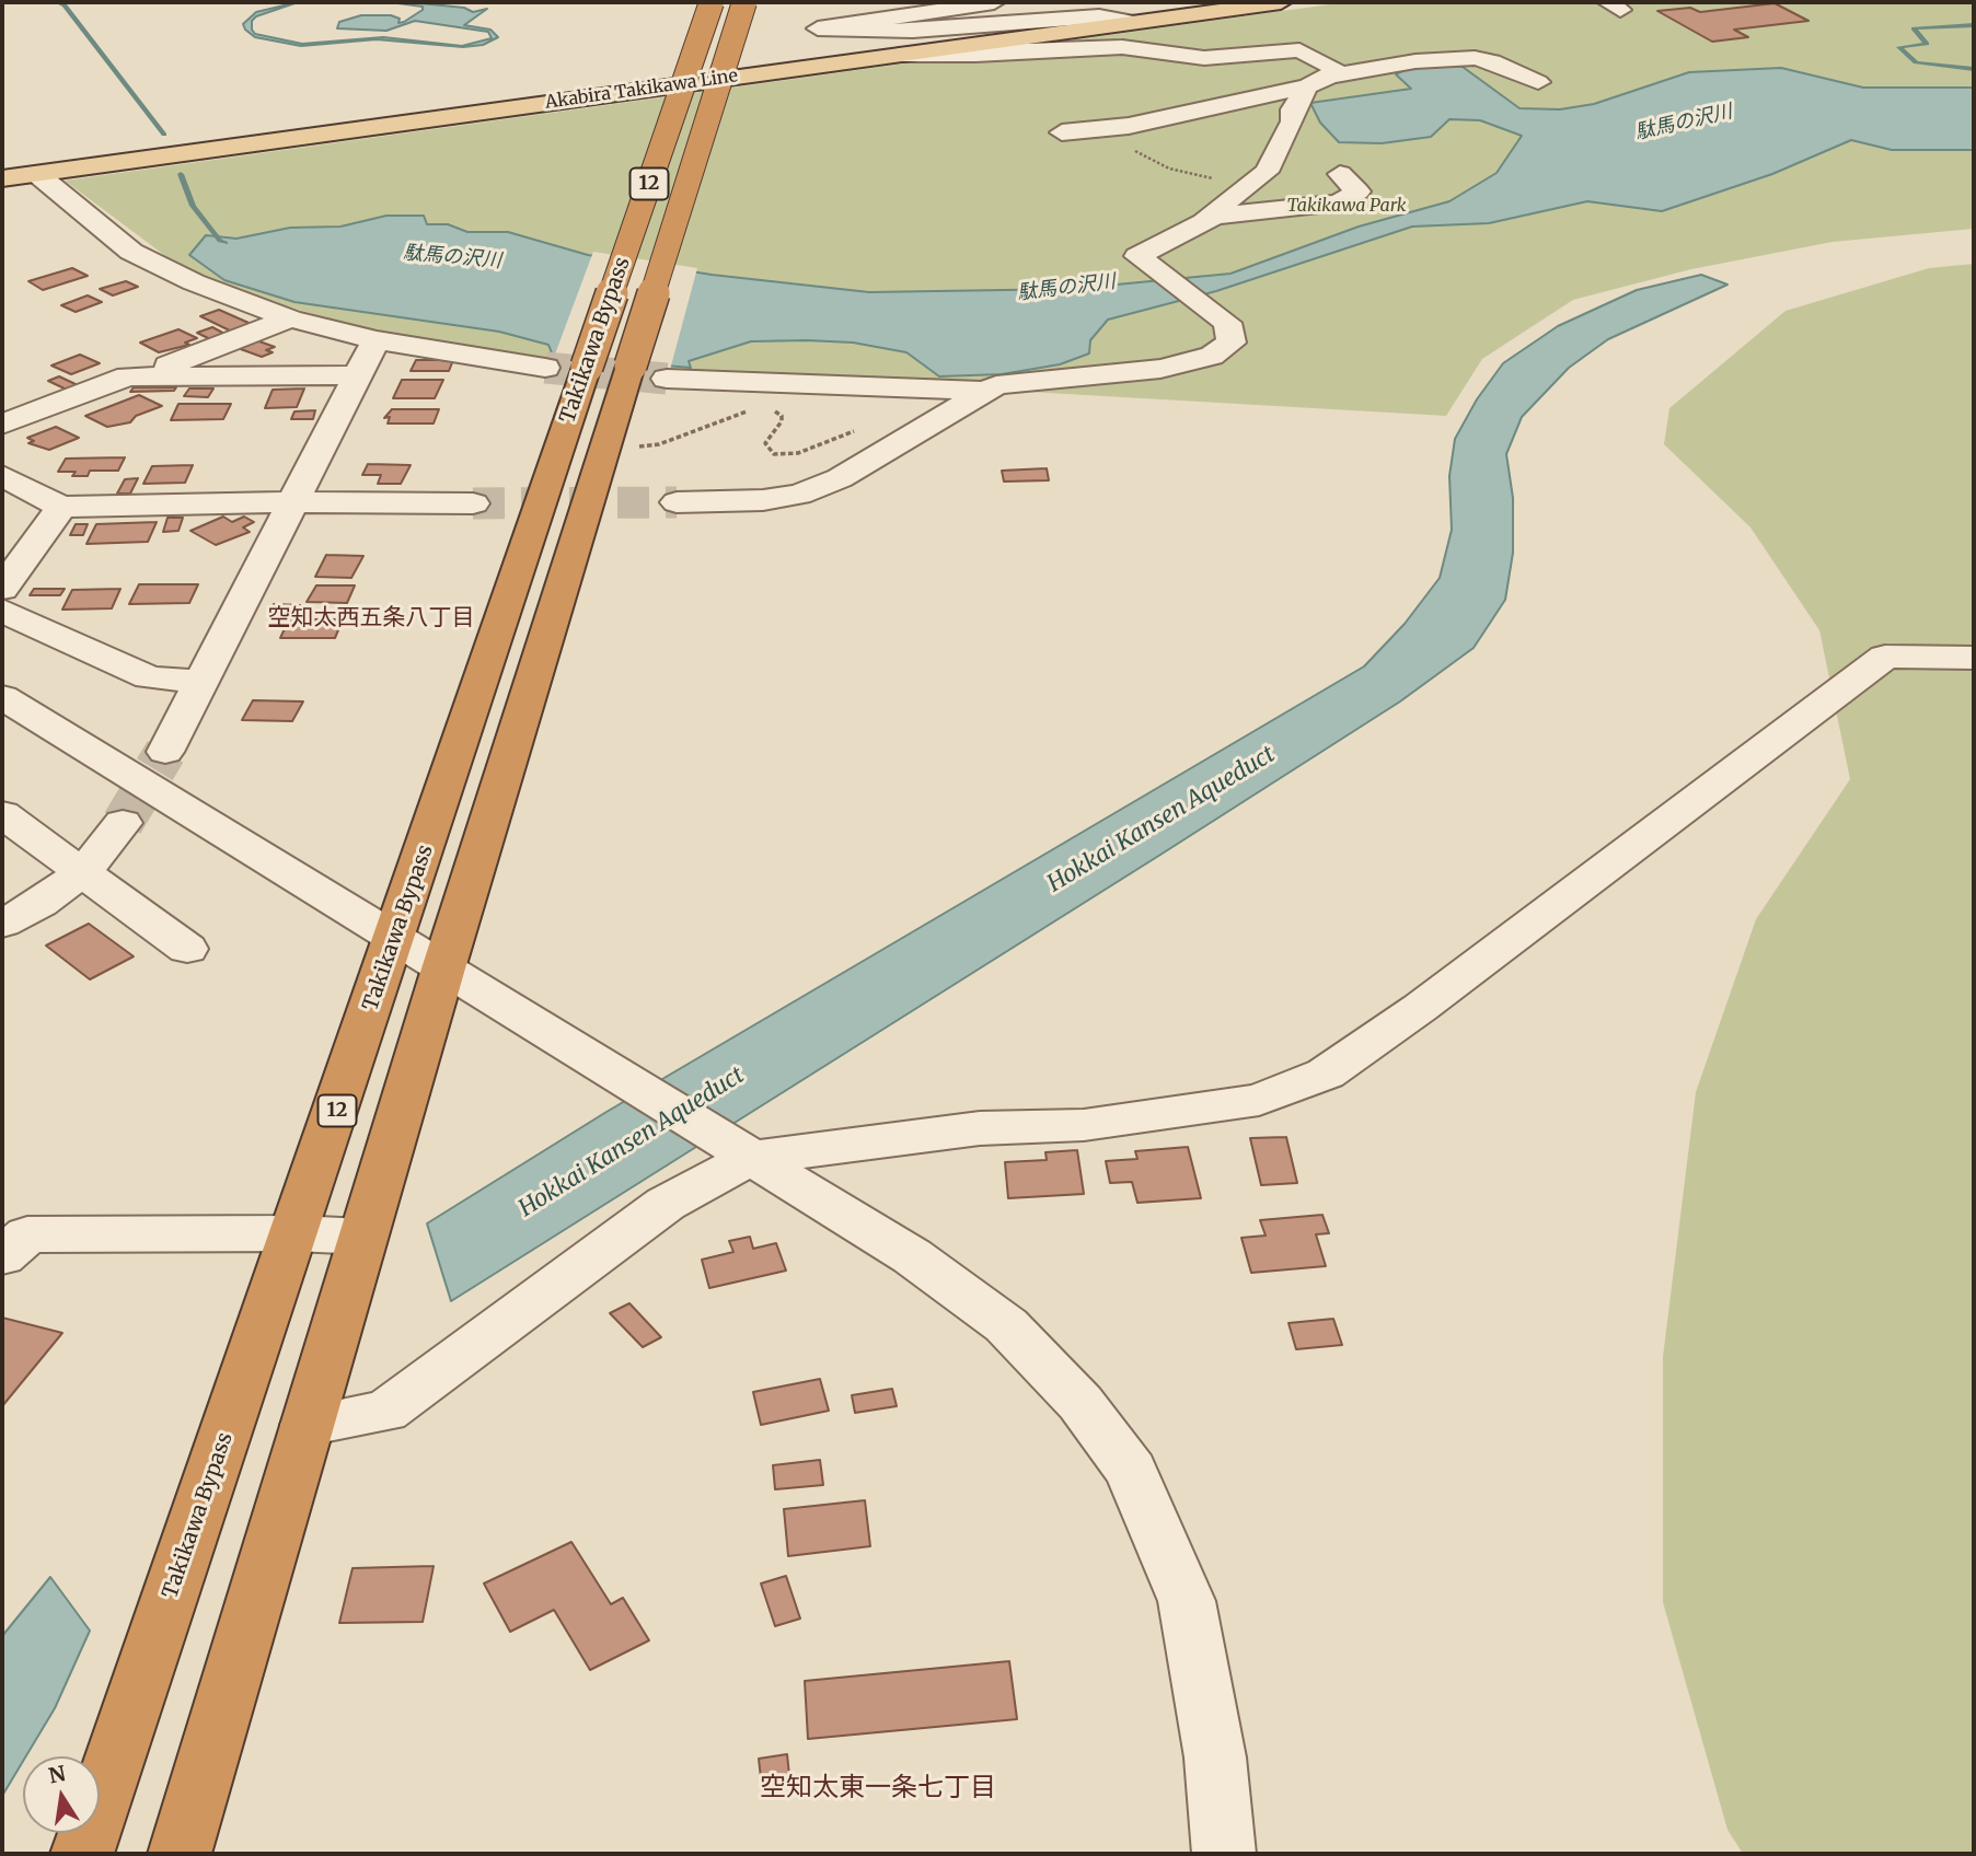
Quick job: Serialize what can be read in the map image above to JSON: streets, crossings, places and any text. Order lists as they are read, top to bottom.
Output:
{
  "streets": {
    "highway": ["12", "Takikawa Bypass"],
    "main road": ["Akabira Takikawa Line"]
  },
  "districts": ["空知太西五条八丁目", "空知太東一条七丁目"],
  "water": ["駄馬の沢川", "Hokkai Kansen Aqueduct"],
  "parks": ["Takikawa Park"],
  "north": "top"
}
